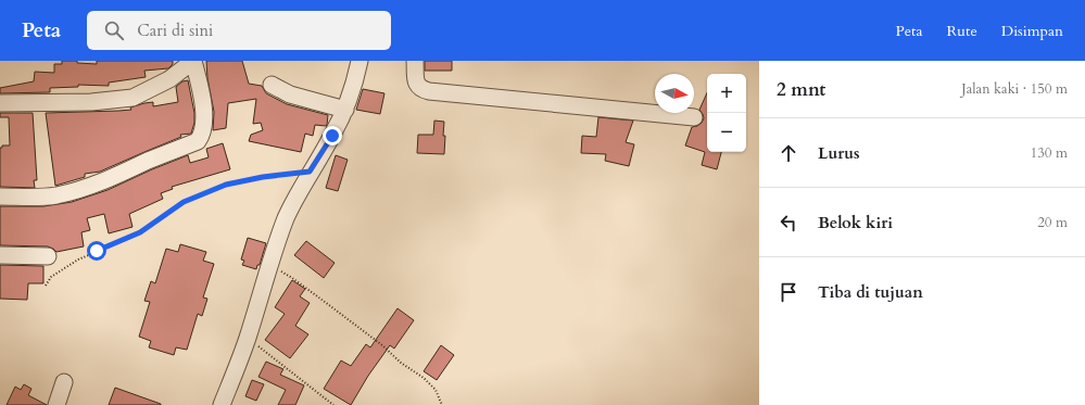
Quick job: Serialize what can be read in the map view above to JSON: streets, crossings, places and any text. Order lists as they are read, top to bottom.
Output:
{
  "north": "right",
  "page": {
    "header": "Peta",
    "search": "Cari di sini",
    "nav": ["Peta", "Rute", "Disimpan"],
    "heading": ["2 mnt", "Jalan kaki · 150 m"],
    "map_buttons": ["+", "−"],
    "list": [
      ["Lurus", "130 m"],
      ["Belok kiri", "20 m"],
      "Tiba di tujuan"
    ]
  }
}
